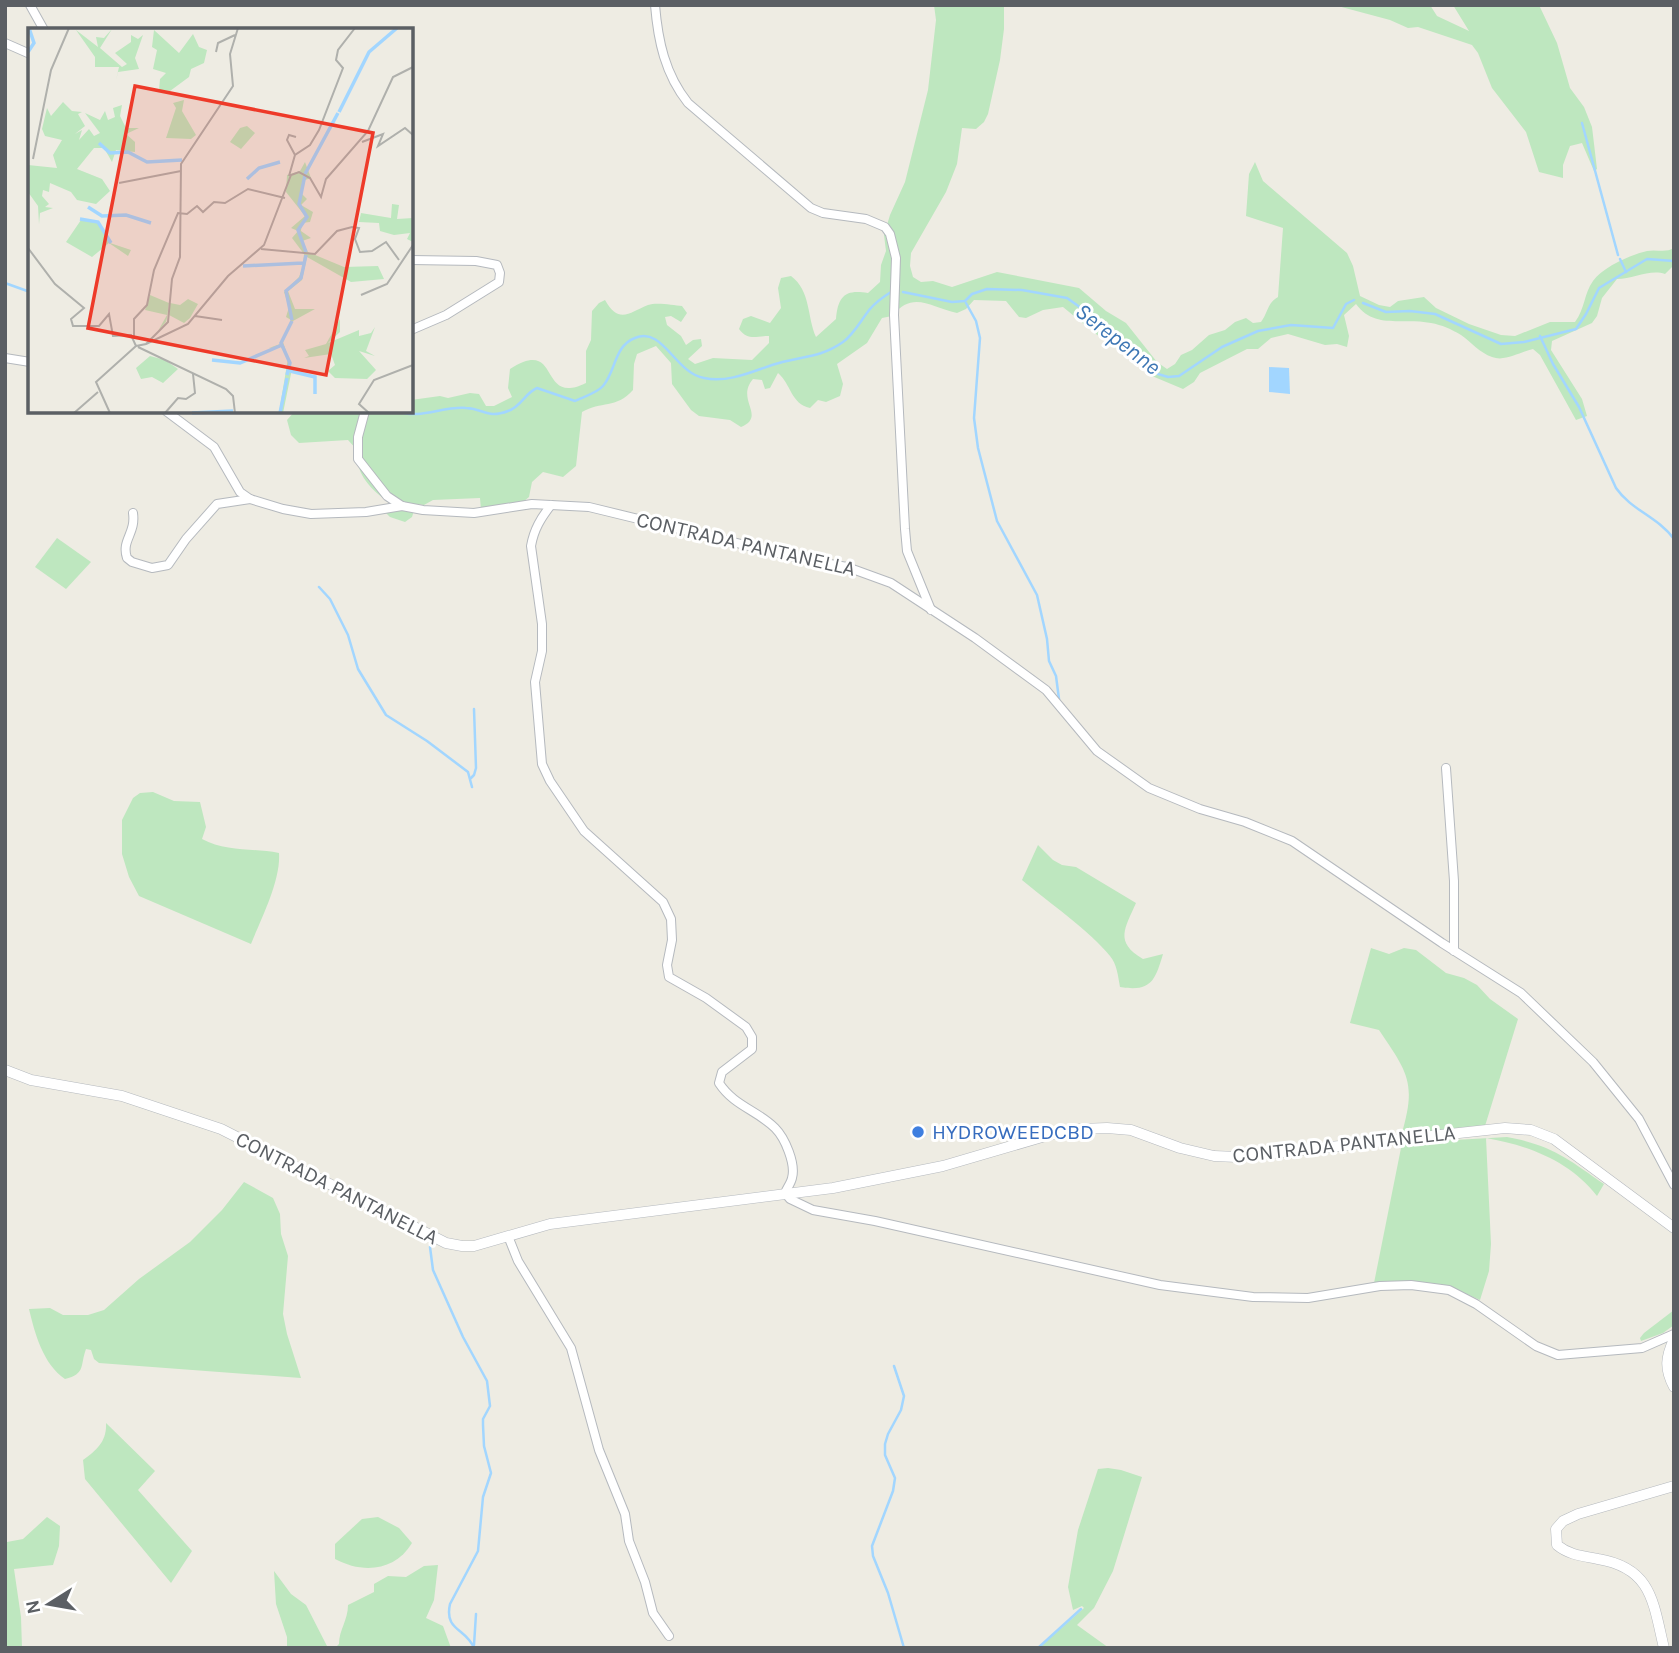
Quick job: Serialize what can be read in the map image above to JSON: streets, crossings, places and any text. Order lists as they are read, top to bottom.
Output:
{
  "streets": {
    "street": ["CONTRADA PANTANELLA"]
  },
  "water": ["Serepenne"],
  "places": ["HYDROWEEDCBD"],
  "north": "left"
}
